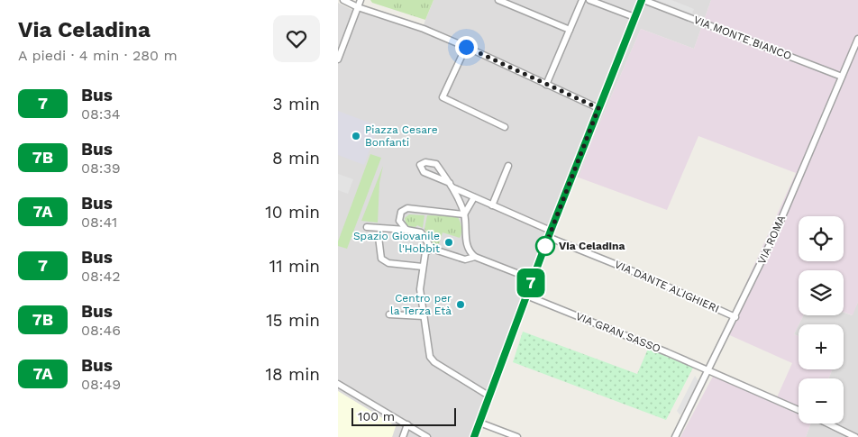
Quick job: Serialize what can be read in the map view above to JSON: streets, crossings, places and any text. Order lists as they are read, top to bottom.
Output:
{
  "streets": {
    "street": [
      "VIA MONTE BIANCO",
      "VIA ROMA",
      "VIA DANTE ALIGHIERI",
      "VIA GRAN SASSO"
    ]
  },
  "crossings": [
    ["VIA MONTE BIANCO", "VIA ROMA"],
    ["VIA ROMA", "VIA DANTE ALIGHIERI"],
    ["VIA ROMA", "VIA GRAN SASSO"]
  ],
  "places": [
    "Piazza Cesare Bonfanti",
    "Spazio Giovanile l'Hobbit",
    "Via Celadina",
    "Centro per la Terza Età"
  ],
  "lines": ["bus line 7"],
  "scale_bar": "100 m",
  "page": {
    "heading": ["Via Celadina", "A piedi · 4 min · 280 m"],
    "on_map": "7",
    "list": [
      {
        "mark": "7",
        "name": "Bus",
        "note": "08:34",
        "value": "3 min"
      },
      {
        "mark": "7B",
        "name": "Bus",
        "note": "08:39",
        "value": "8 min"
      },
      {
        "mark": "7A",
        "name": "Bus",
        "note": "08:41",
        "value": "10 min"
      },
      {
        "mark": "7",
        "name": "Bus",
        "note": "08:42",
        "value": "11 min"
      },
      {
        "mark": "7B",
        "name": "Bus",
        "note": "08:46",
        "value": "15 min"
      },
      {
        "mark": "7A",
        "name": "Bus",
        "note": "08:49",
        "value": "18 min"
      }
    ],
    "map_buttons": ["+", "−"],
    "scale": "100 m"
  }
}
